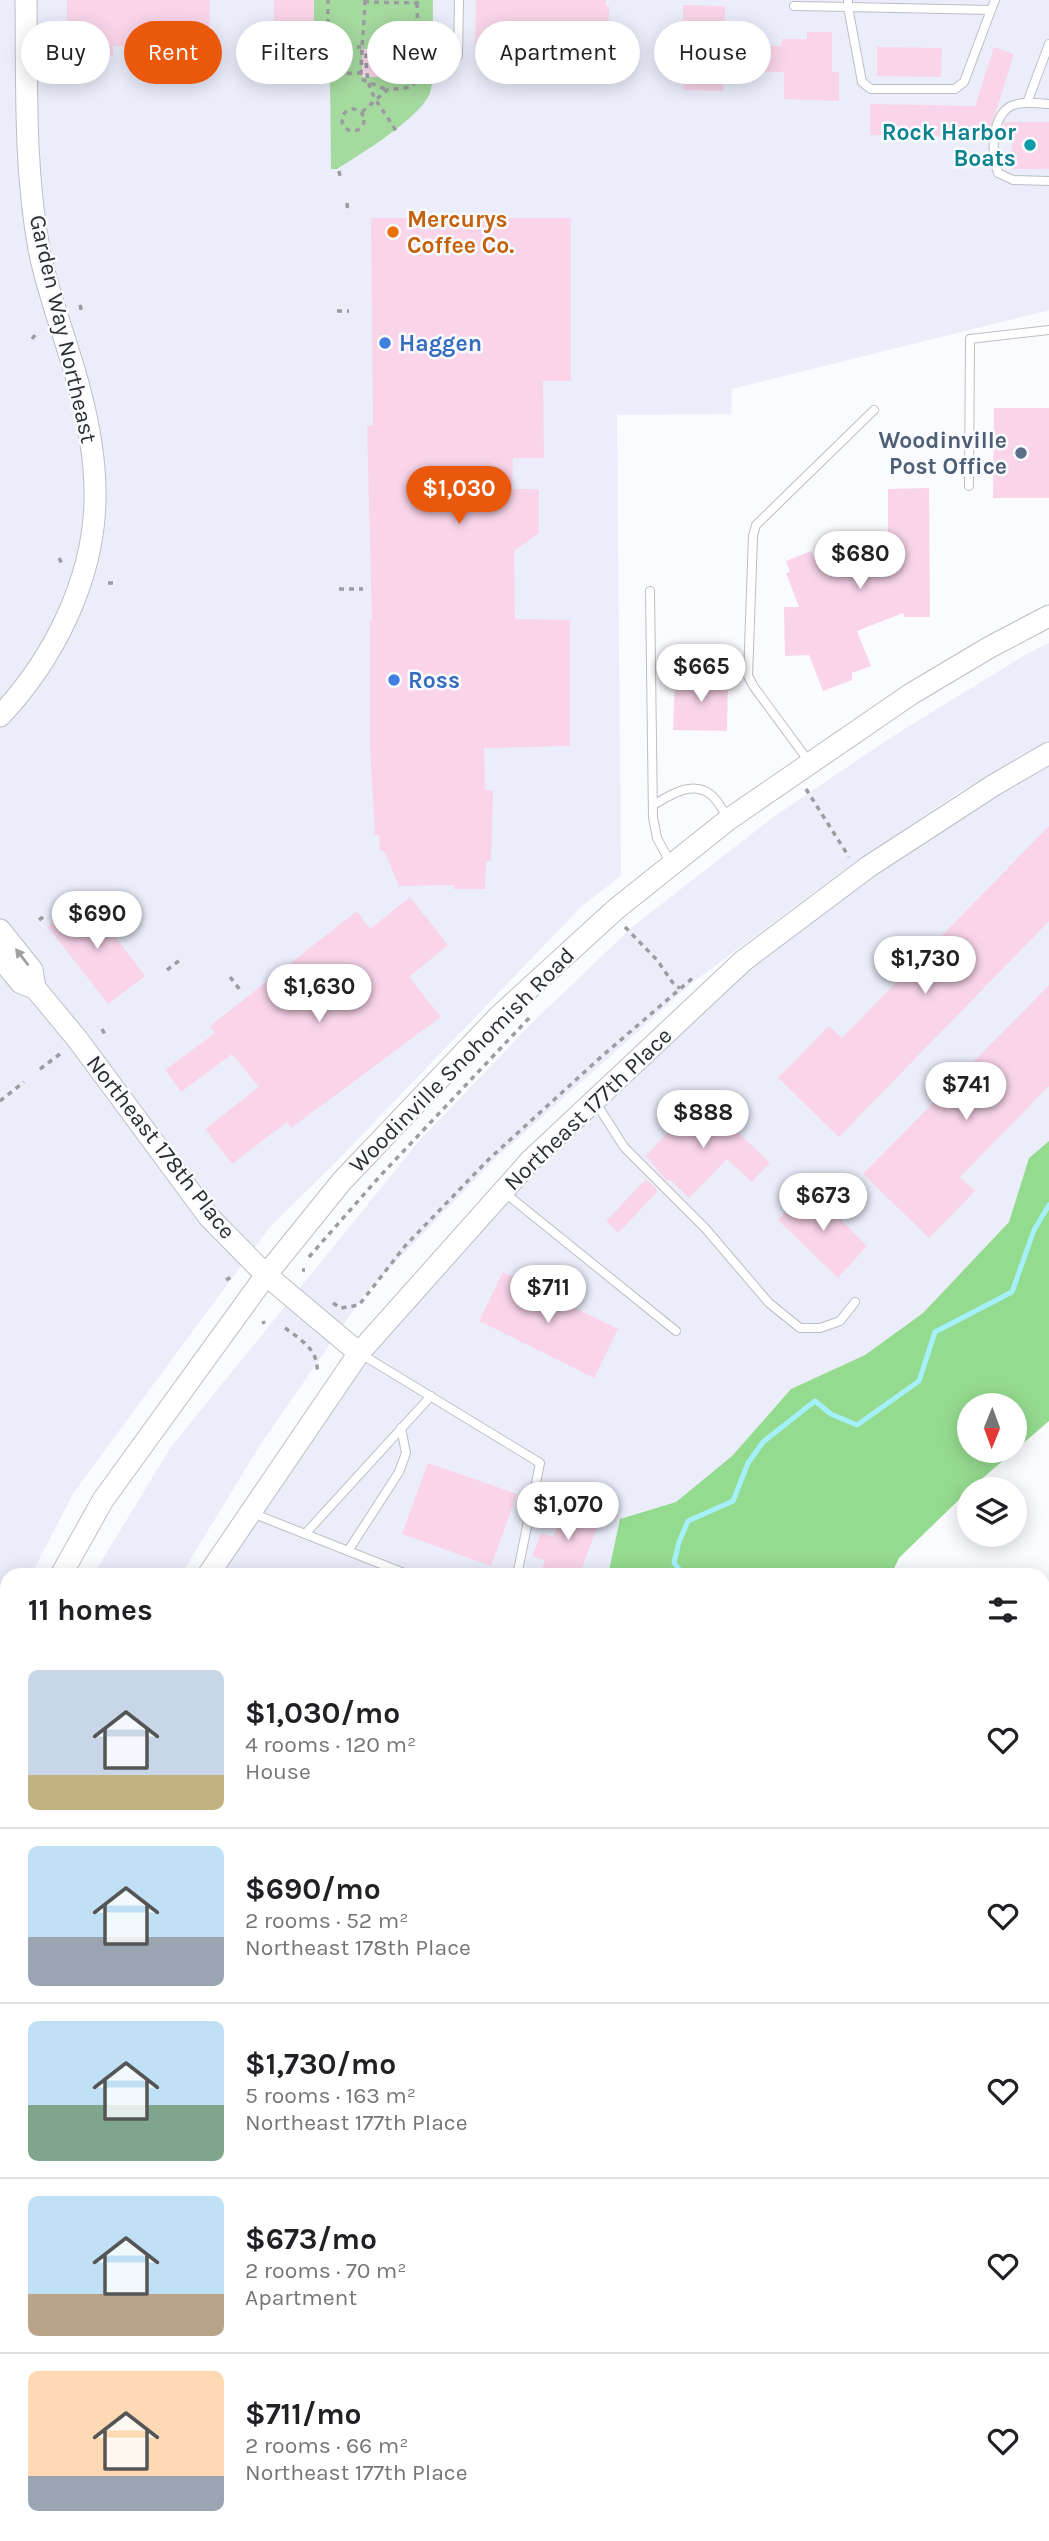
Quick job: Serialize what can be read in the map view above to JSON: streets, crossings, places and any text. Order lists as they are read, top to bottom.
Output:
{
  "streets": {
    "street": [
      "Garden Way Northeast",
      "Woodinville Snohomish Road",
      "Northeast 177th Place",
      "Northeast 178th Place"
    ]
  },
  "crossings": [
    ["Woodinville Snohomish Road", "Northeast 178th Place"],
    ["Northeast 177th Place", "Northeast 178th Place"]
  ],
  "places": [
    "Rock Harbor Boats",
    "Mercurys Coffee Co.",
    "Haggen",
    "Woodinville Post Office",
    "Ross"
  ],
  "north": "bottom",
  "page": {
    "chip": [
      "Buy",
      "Rent",
      "Filters",
      "New",
      "Apartment",
      "House"
    ],
    "price": [
      "$1,030",
      "$680",
      "$665",
      "$690",
      "$1,730",
      "$1,630",
      "$741",
      "$888",
      "$673",
      "$711",
      "$1,070"
    ],
    "heading": "11 homes",
    "list": [
      {
        "name": "$1,030/mo",
        "note": "4 rooms · 120 m² · House"
      },
      {
        "name": "$690/mo",
        "note": "2 rooms · 52 m² · Northeast 178th Place"
      },
      {
        "name": "$1,730/mo",
        "note": "5 rooms · 163 m² · Northeast 177th Place"
      },
      {
        "name": "$673/mo",
        "note": "2 rooms · 70 m² · Apartment"
      },
      {
        "name": "$711/mo",
        "note": "2 rooms · 66 m² · Northeast 177th Place"
      }
    ]
  }
}
